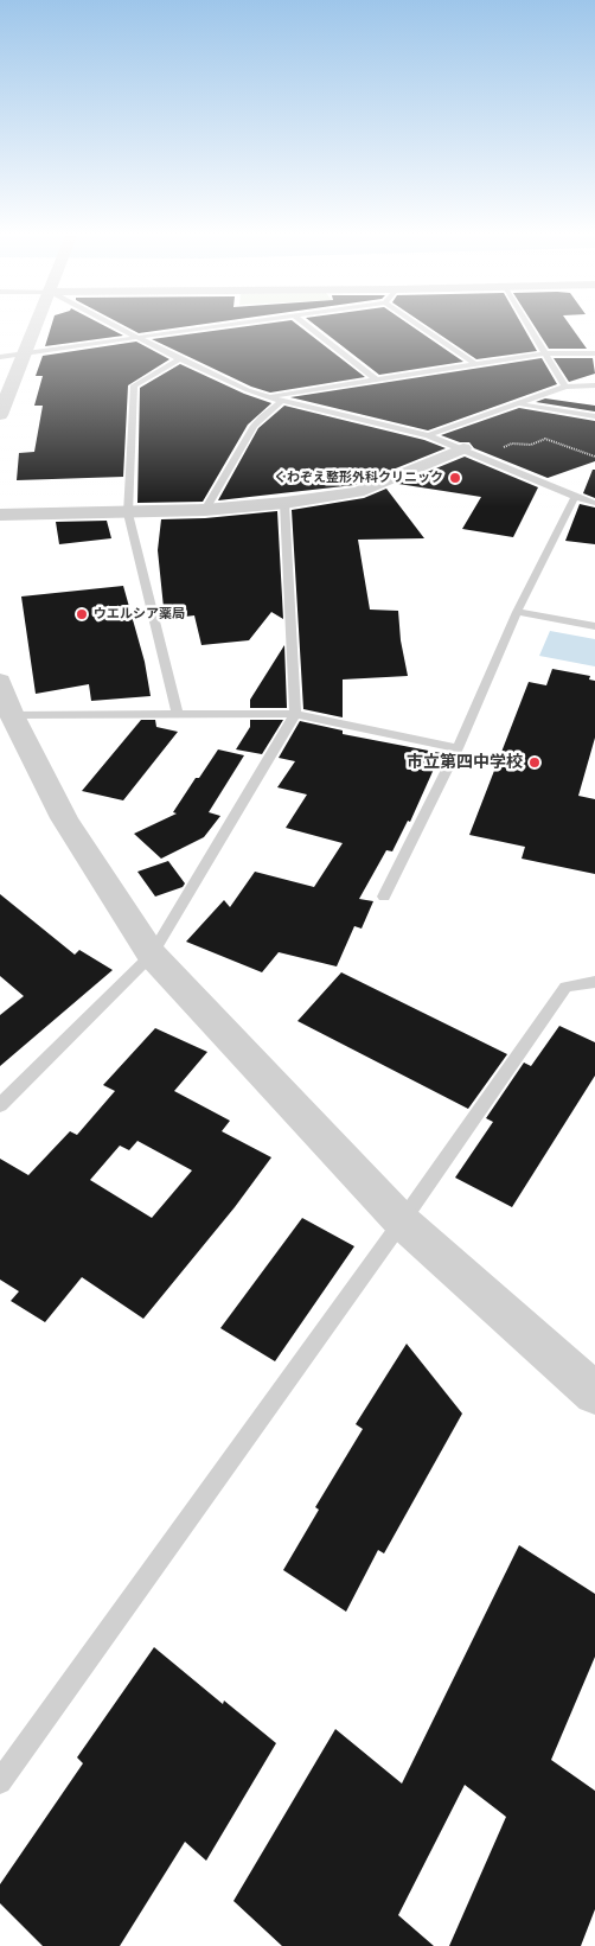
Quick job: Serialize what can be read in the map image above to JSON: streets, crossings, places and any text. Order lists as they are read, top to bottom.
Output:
{
  "places": ["くわぞえ整形外科クリニック", "ウエルシア薬局", "市立第四中学校"]
}
